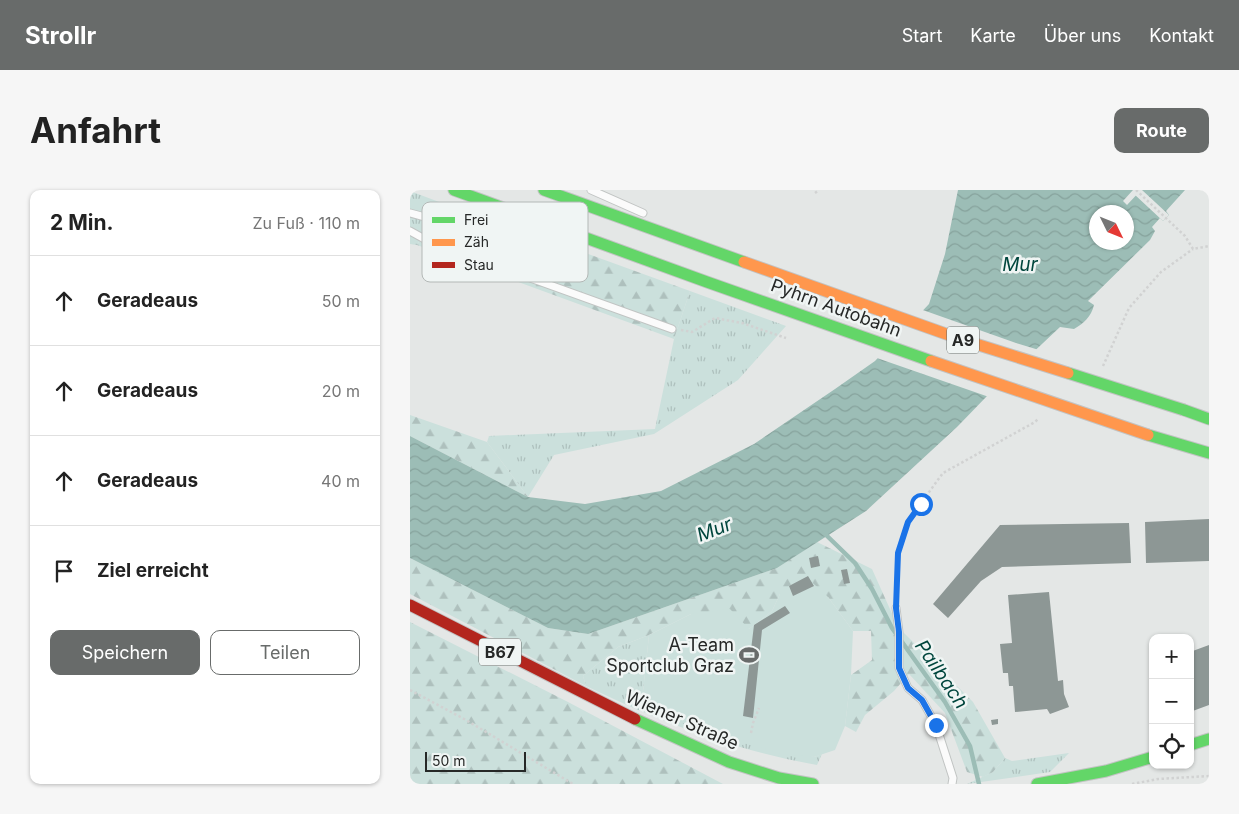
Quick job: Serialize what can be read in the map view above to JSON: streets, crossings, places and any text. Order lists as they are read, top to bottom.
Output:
{
  "streets": {
    "main road": [
      "Pyhrn Autobahn",
      "A9",
      "B67",
      "Wiener Straße"
    ]
  },
  "water": ["Mur", "Pailbach"],
  "places": {
    "sports": ["A-Team Sportclub Graz"]
  },
  "legend": ["Frei", "Zäh", "Stau"],
  "scale_bar": "50 m",
  "north": "bottom right",
  "page": {
    "header": "Strollr",
    "nav": [
      "Start",
      "Karte",
      "Über uns",
      "Kontakt"
    ],
    "buttons": [
      "Route",
      ["Speichern", "Teilen"]
    ],
    "title": "Anfahrt",
    "heading": ["2 Min.", "Zu Fuß · 110 m"],
    "list": [
      ["Geradeaus", "50 m"],
      ["Geradeaus", "20 m"],
      ["Geradeaus", "40 m"],
      "Ziel erreicht"
    ],
    "map_buttons": ["+", "−"],
    "scale": "50 m"
  }
}
